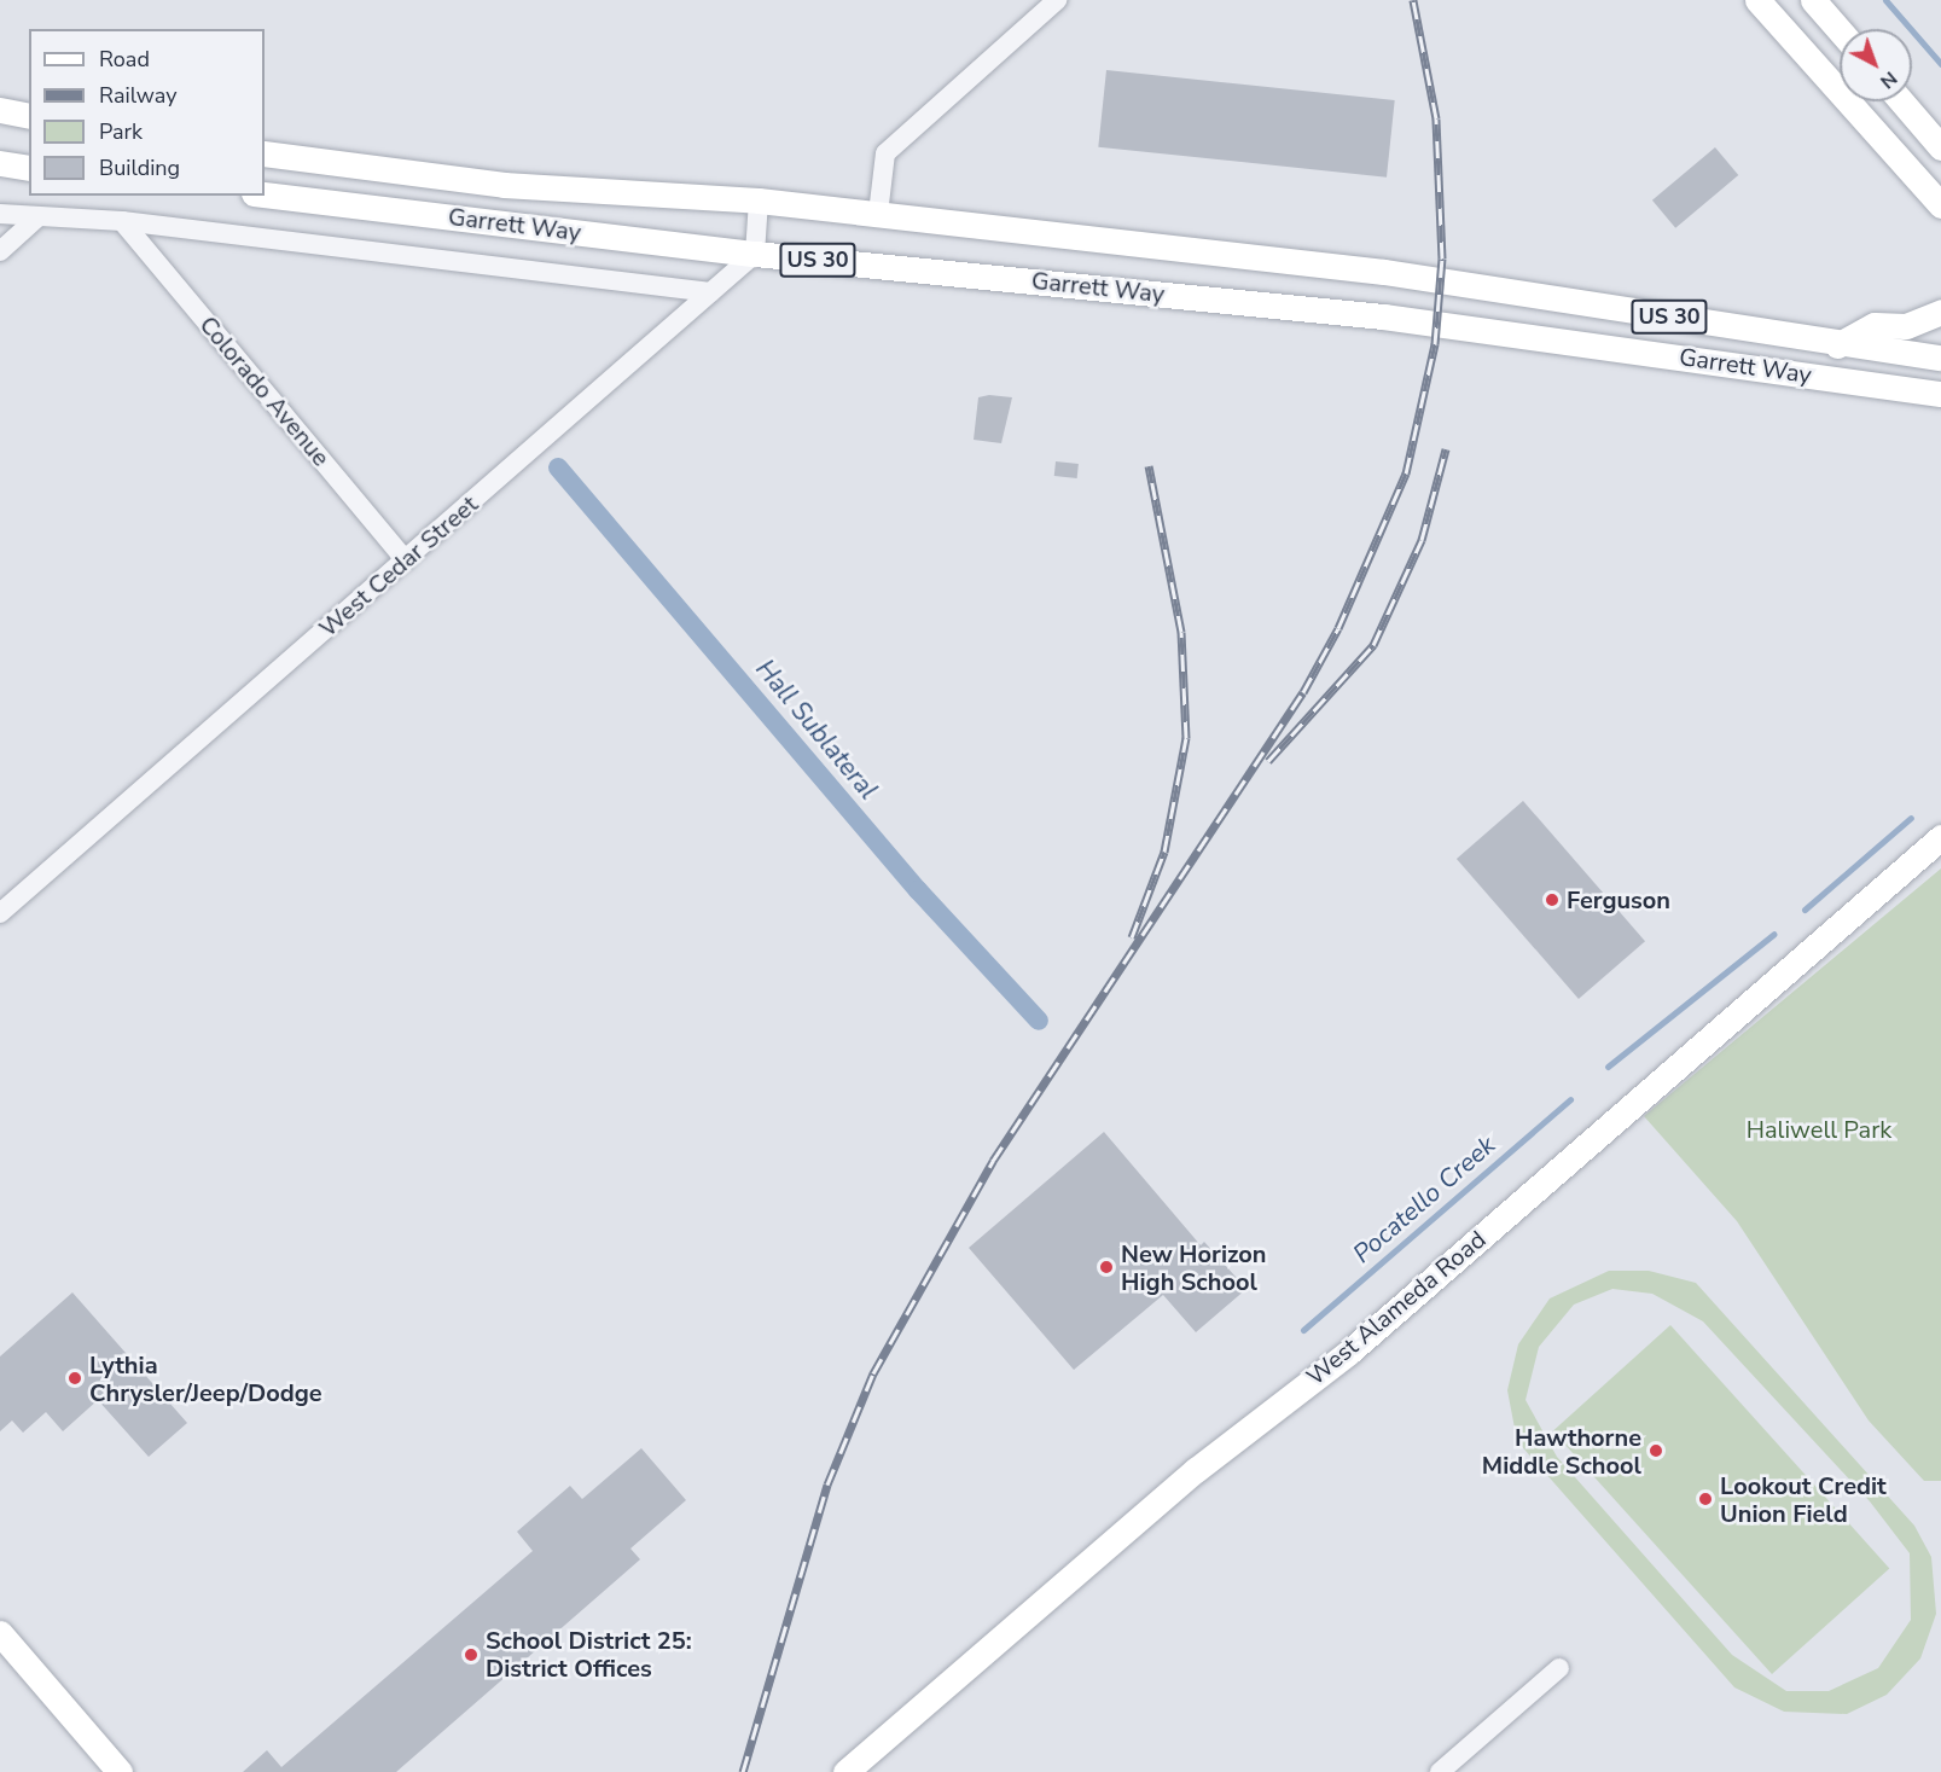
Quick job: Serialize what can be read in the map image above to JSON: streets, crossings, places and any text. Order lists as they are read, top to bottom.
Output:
{
  "streets": {
    "main road": ["Garrett Way", "US 30", "West Alameda Road"],
    "street": ["Colorado Avenue", "West Cedar Street"]
  },
  "crossings": [
    ["Garrett Way", "West Cedar Street"],
    ["Colorado Avenue", "West Cedar Street"]
  ],
  "water": ["Hall Sublateral", "Pocatello Creek"],
  "parks": ["Haliwell Park"],
  "places": [
    "Ferguson",
    "New Horizon High School",
    "Lythia Chrysler/Jeep/Dodge",
    "Hawthorne Middle School",
    "Lookout Credit Union Field",
    "School District 25: District Offices"
  ],
  "legend": [
    "Road",
    "Railway",
    "Park",
    "Building"
  ],
  "north": "bottom right"
}
